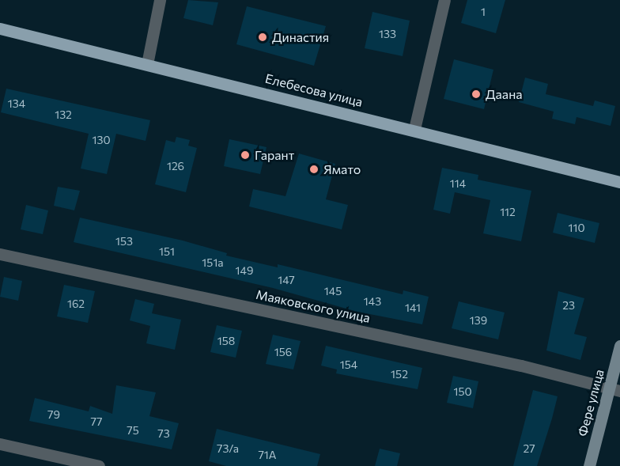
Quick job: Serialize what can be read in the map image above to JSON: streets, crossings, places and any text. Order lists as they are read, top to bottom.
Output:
{
  "streets": {
    "main road": ["Елебесова улица"],
    "street": ["Маяковского улица", "Фере улица"]
  },
  "crossings": [
    ["Маяковского улица", "Фере улица"]
  ],
  "places": [
    "Династия",
    "Даана",
    "Гарант",
    "Ямато"
  ],
  "house_numbers": [
    "1",
    "133",
    "134",
    "132",
    "130",
    "126",
    "114",
    "112",
    "110",
    "153",
    "151",
    "151а",
    "149",
    "147",
    "145",
    "143",
    "162",
    "23",
    "141",
    "139",
    "158",
    "156",
    "154",
    "152",
    "150",
    "79",
    "77",
    "75",
    "73",
    "73/а",
    "27",
    "71А"
  ]
}
